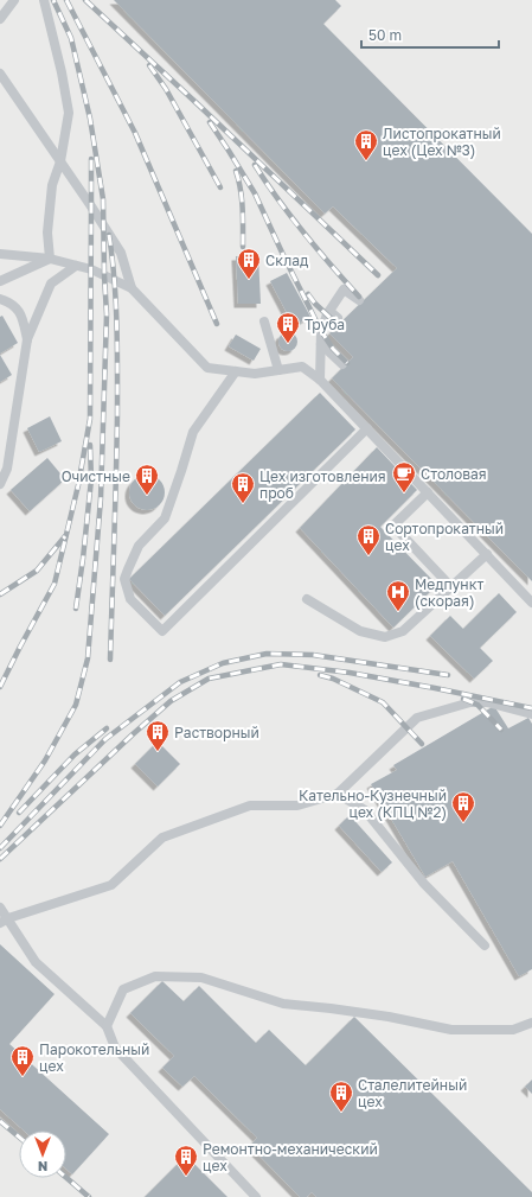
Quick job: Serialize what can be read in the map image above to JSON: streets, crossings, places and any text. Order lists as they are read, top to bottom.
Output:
{
  "places": {
    "building": [
      "Листопрокатный цех (Цех №3)",
      "Склад",
      "Труба",
      "Очистные",
      "Цех изготовления проб",
      "Сортопрокатный цех",
      "Растворный",
      "Кательно-Кузнечный цех (КПЦ №2)",
      "Парокотельный цех",
      "Сталелитейный цех",
      "Ремонтно-механический цех"
    ],
    "cafe": ["Столовая"],
    "hospital": ["Медпункт (скорая)"]
  },
  "scale_bar": "50 m",
  "north": "bottom"
}
